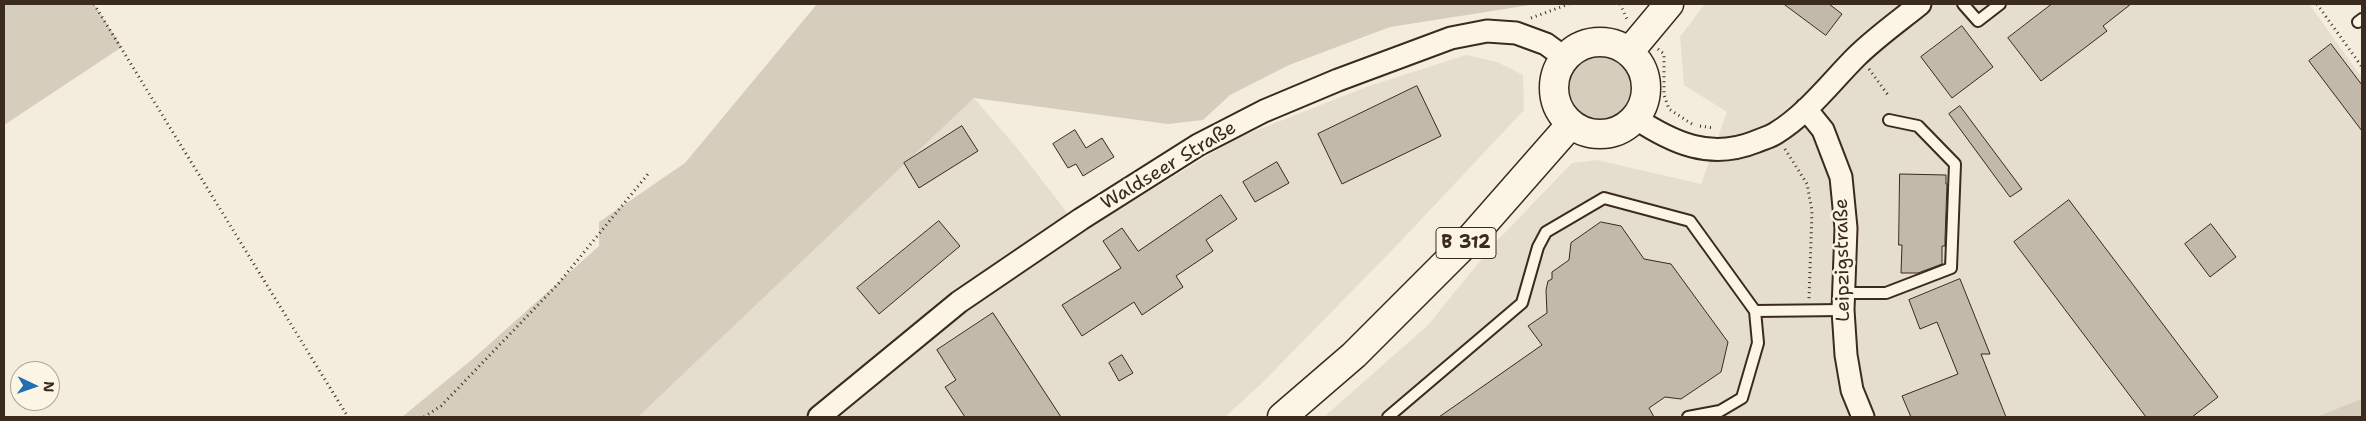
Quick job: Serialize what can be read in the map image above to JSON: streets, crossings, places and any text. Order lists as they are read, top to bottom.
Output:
{
  "streets": {
    "main road": ["B 312"],
    "street": ["Waldseer Straße", "Leipzigstraße"]
  },
  "crossings": [
    ["Waldseer Straße", "B 312"]
  ],
  "north": "right"
}
